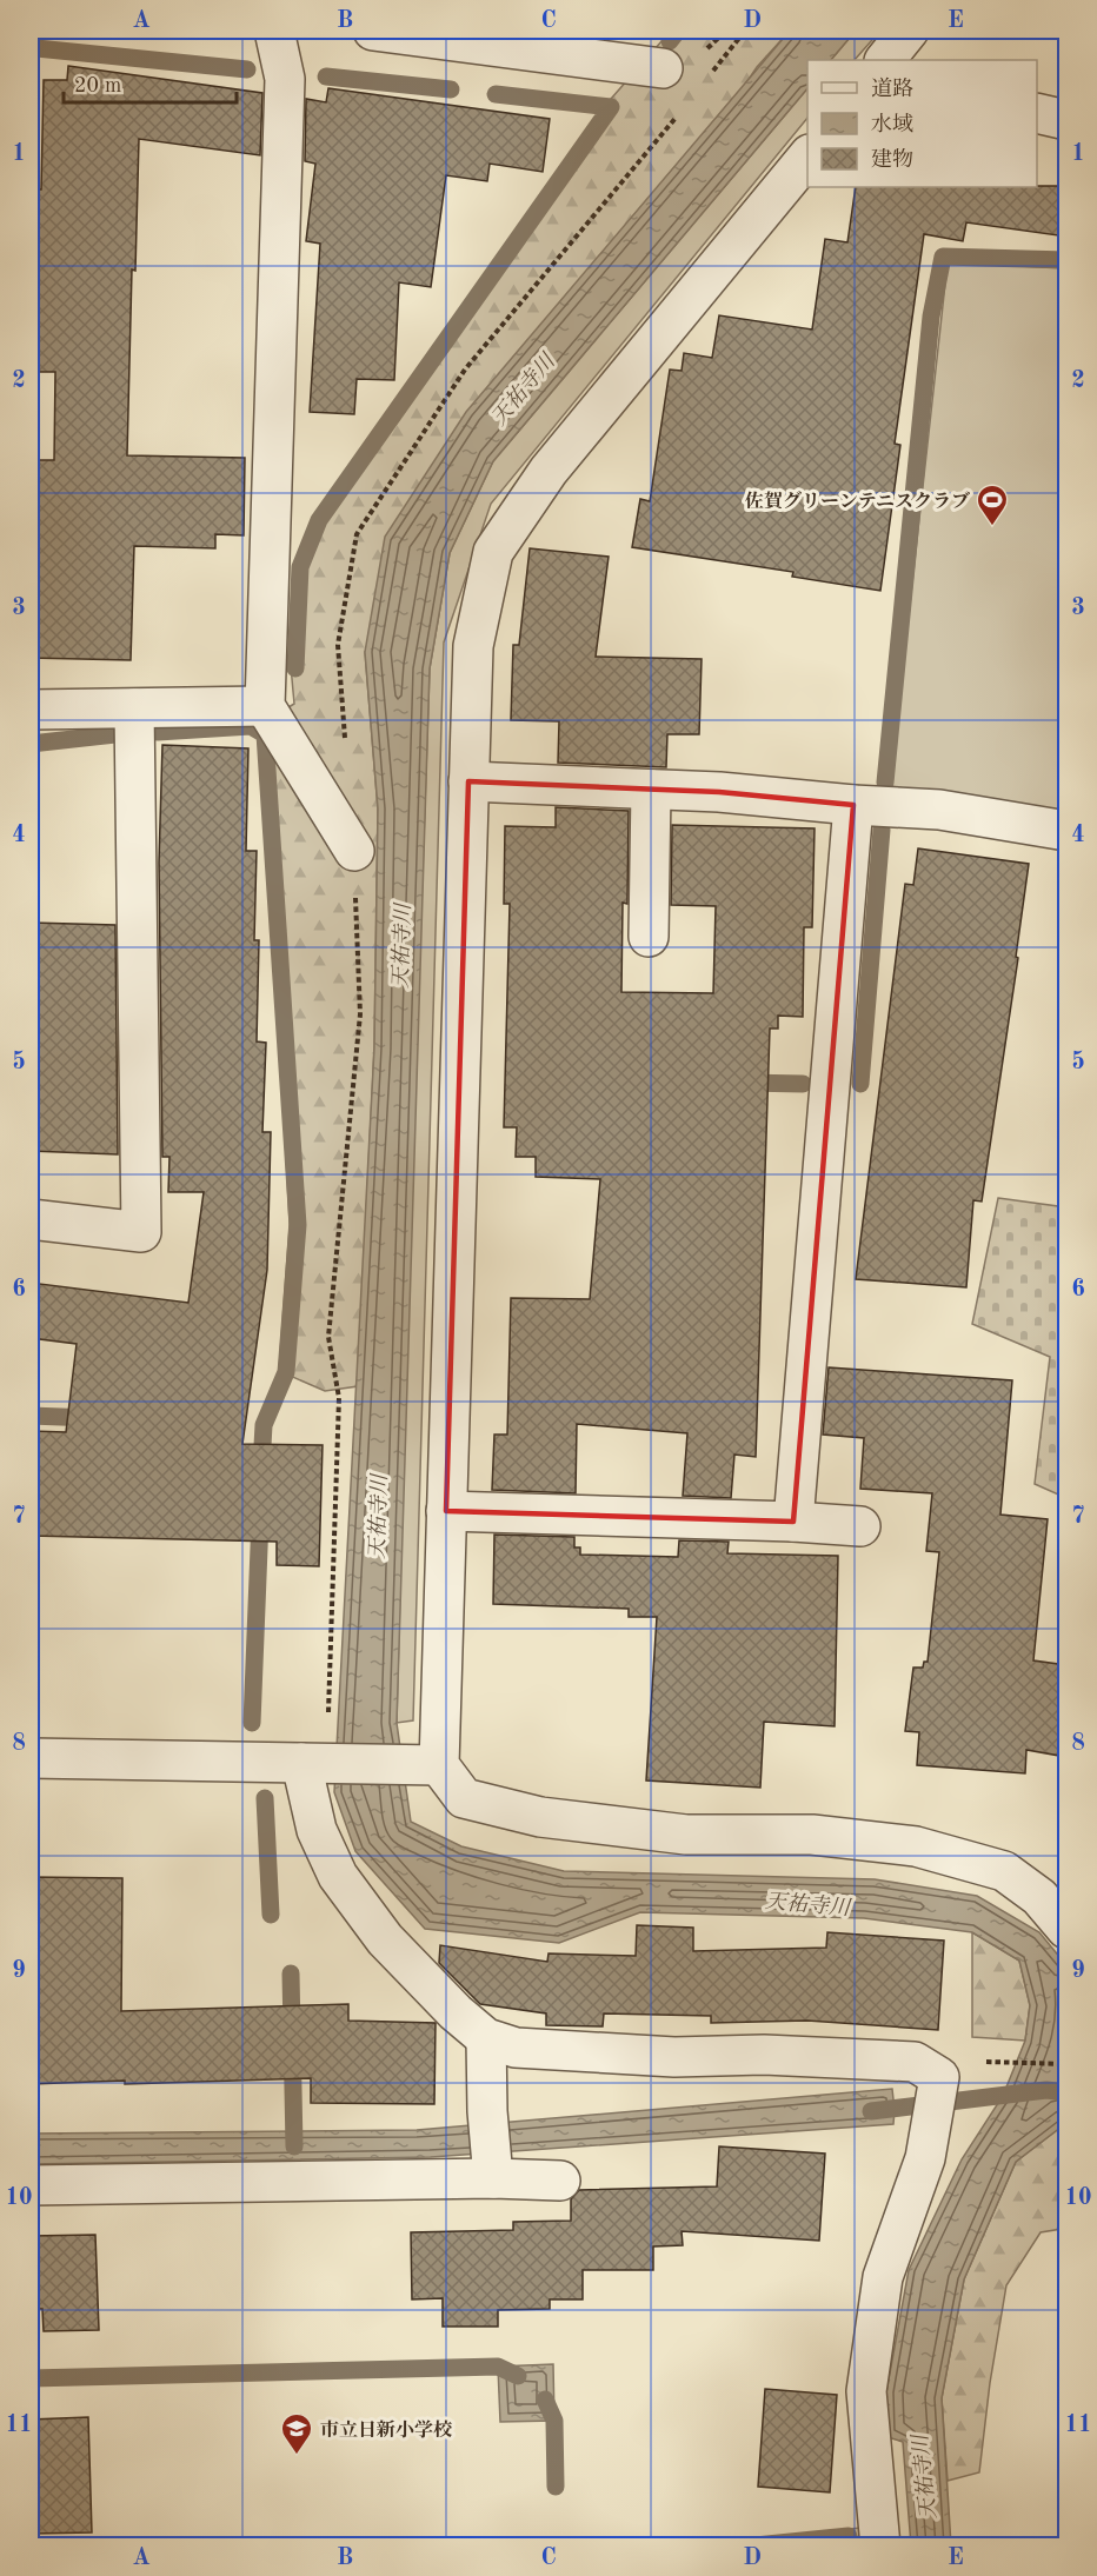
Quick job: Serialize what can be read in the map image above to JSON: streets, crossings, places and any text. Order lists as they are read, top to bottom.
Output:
{
  "water": ["天祐寺川"],
  "places": {
    "sports": ["佐賀グリーンテニスクラブ"],
    "school or university": ["市立日新小学校"]
  },
  "legend": ["道路", "水域", "建物"],
  "scale_bar": "20 m",
  "grid": {
    "columns": [
      "A",
      "B",
      "C",
      "D",
      "E"
    ],
    "rows": [
      "1",
      "2",
      "3",
      "4",
      "5",
      "6",
      "7",
      "8",
      "9",
      "10",
      "11"
    ]
  }
}
